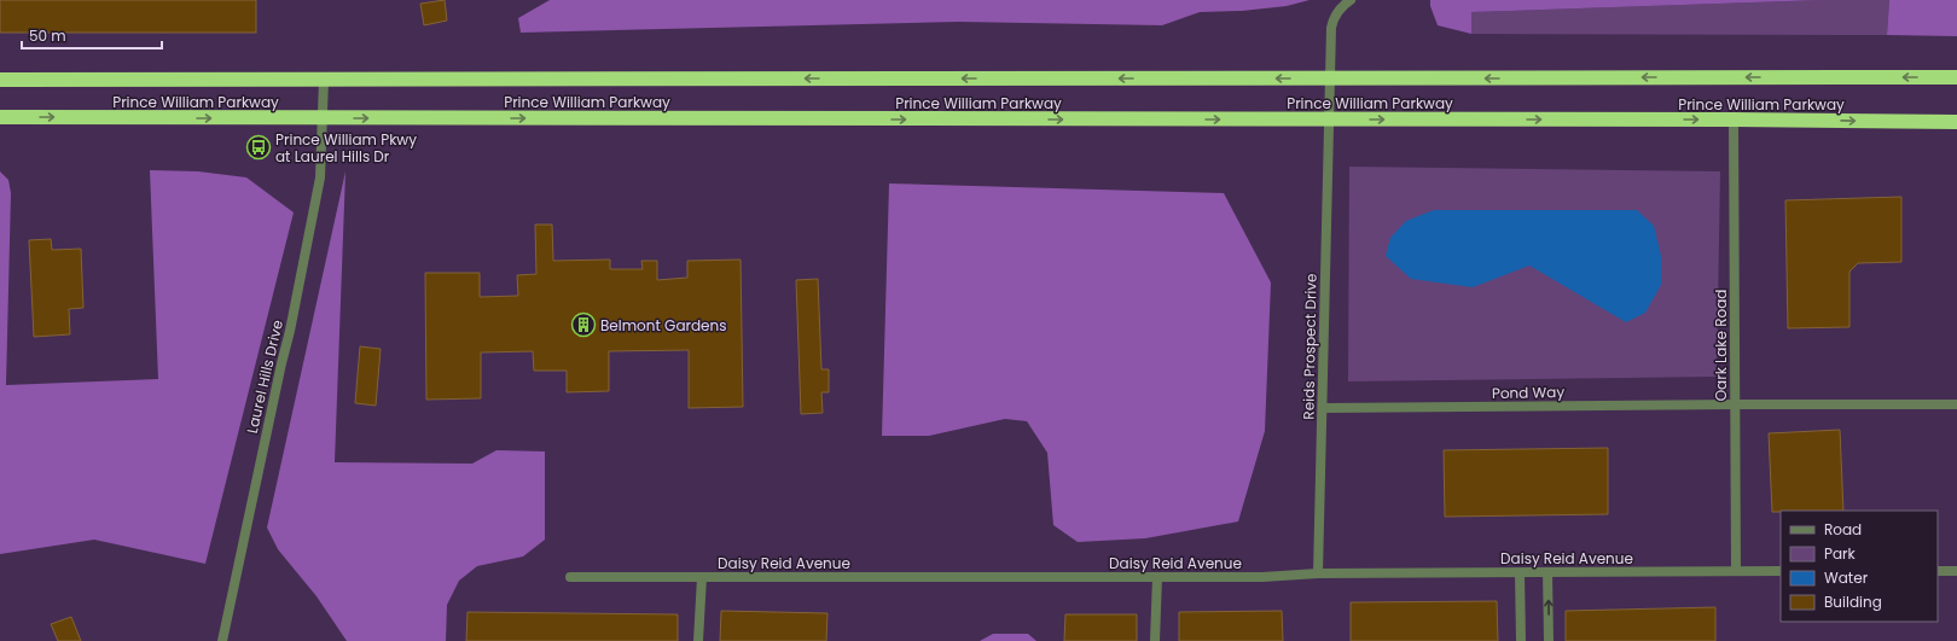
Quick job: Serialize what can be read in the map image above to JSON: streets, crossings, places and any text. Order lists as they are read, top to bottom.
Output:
{
  "streets": {
    "highway": ["Prince William Parkway"],
    "street": [
      "Oark Lake Road",
      "Reids Prospect Drive",
      "Laurel Hills Drive",
      "Pond Way",
      "Daisy Reid Avenue"
    ]
  },
  "crossings": [
    ["Prince William Parkway", "Oark Lake Road"],
    ["Prince William Parkway", "Reids Prospect Drive"],
    ["Prince William Parkway", "Laurel Hills Drive"],
    ["Oark Lake Road", "Pond Way"],
    ["Oark Lake Road", "Daisy Reid Avenue"],
    ["Reids Prospect Drive", "Pond Way"],
    ["Reids Prospect Drive", "Daisy Reid Avenue"]
  ],
  "places": {
    "bus stop": ["Prince William Pkwy at Laurel Hills Dr"],
    "building": ["Belmont Gardens"]
  },
  "legend": [
    "Road",
    "Park",
    "Water",
    "Building"
  ],
  "scale_bar": "50 m"
}
